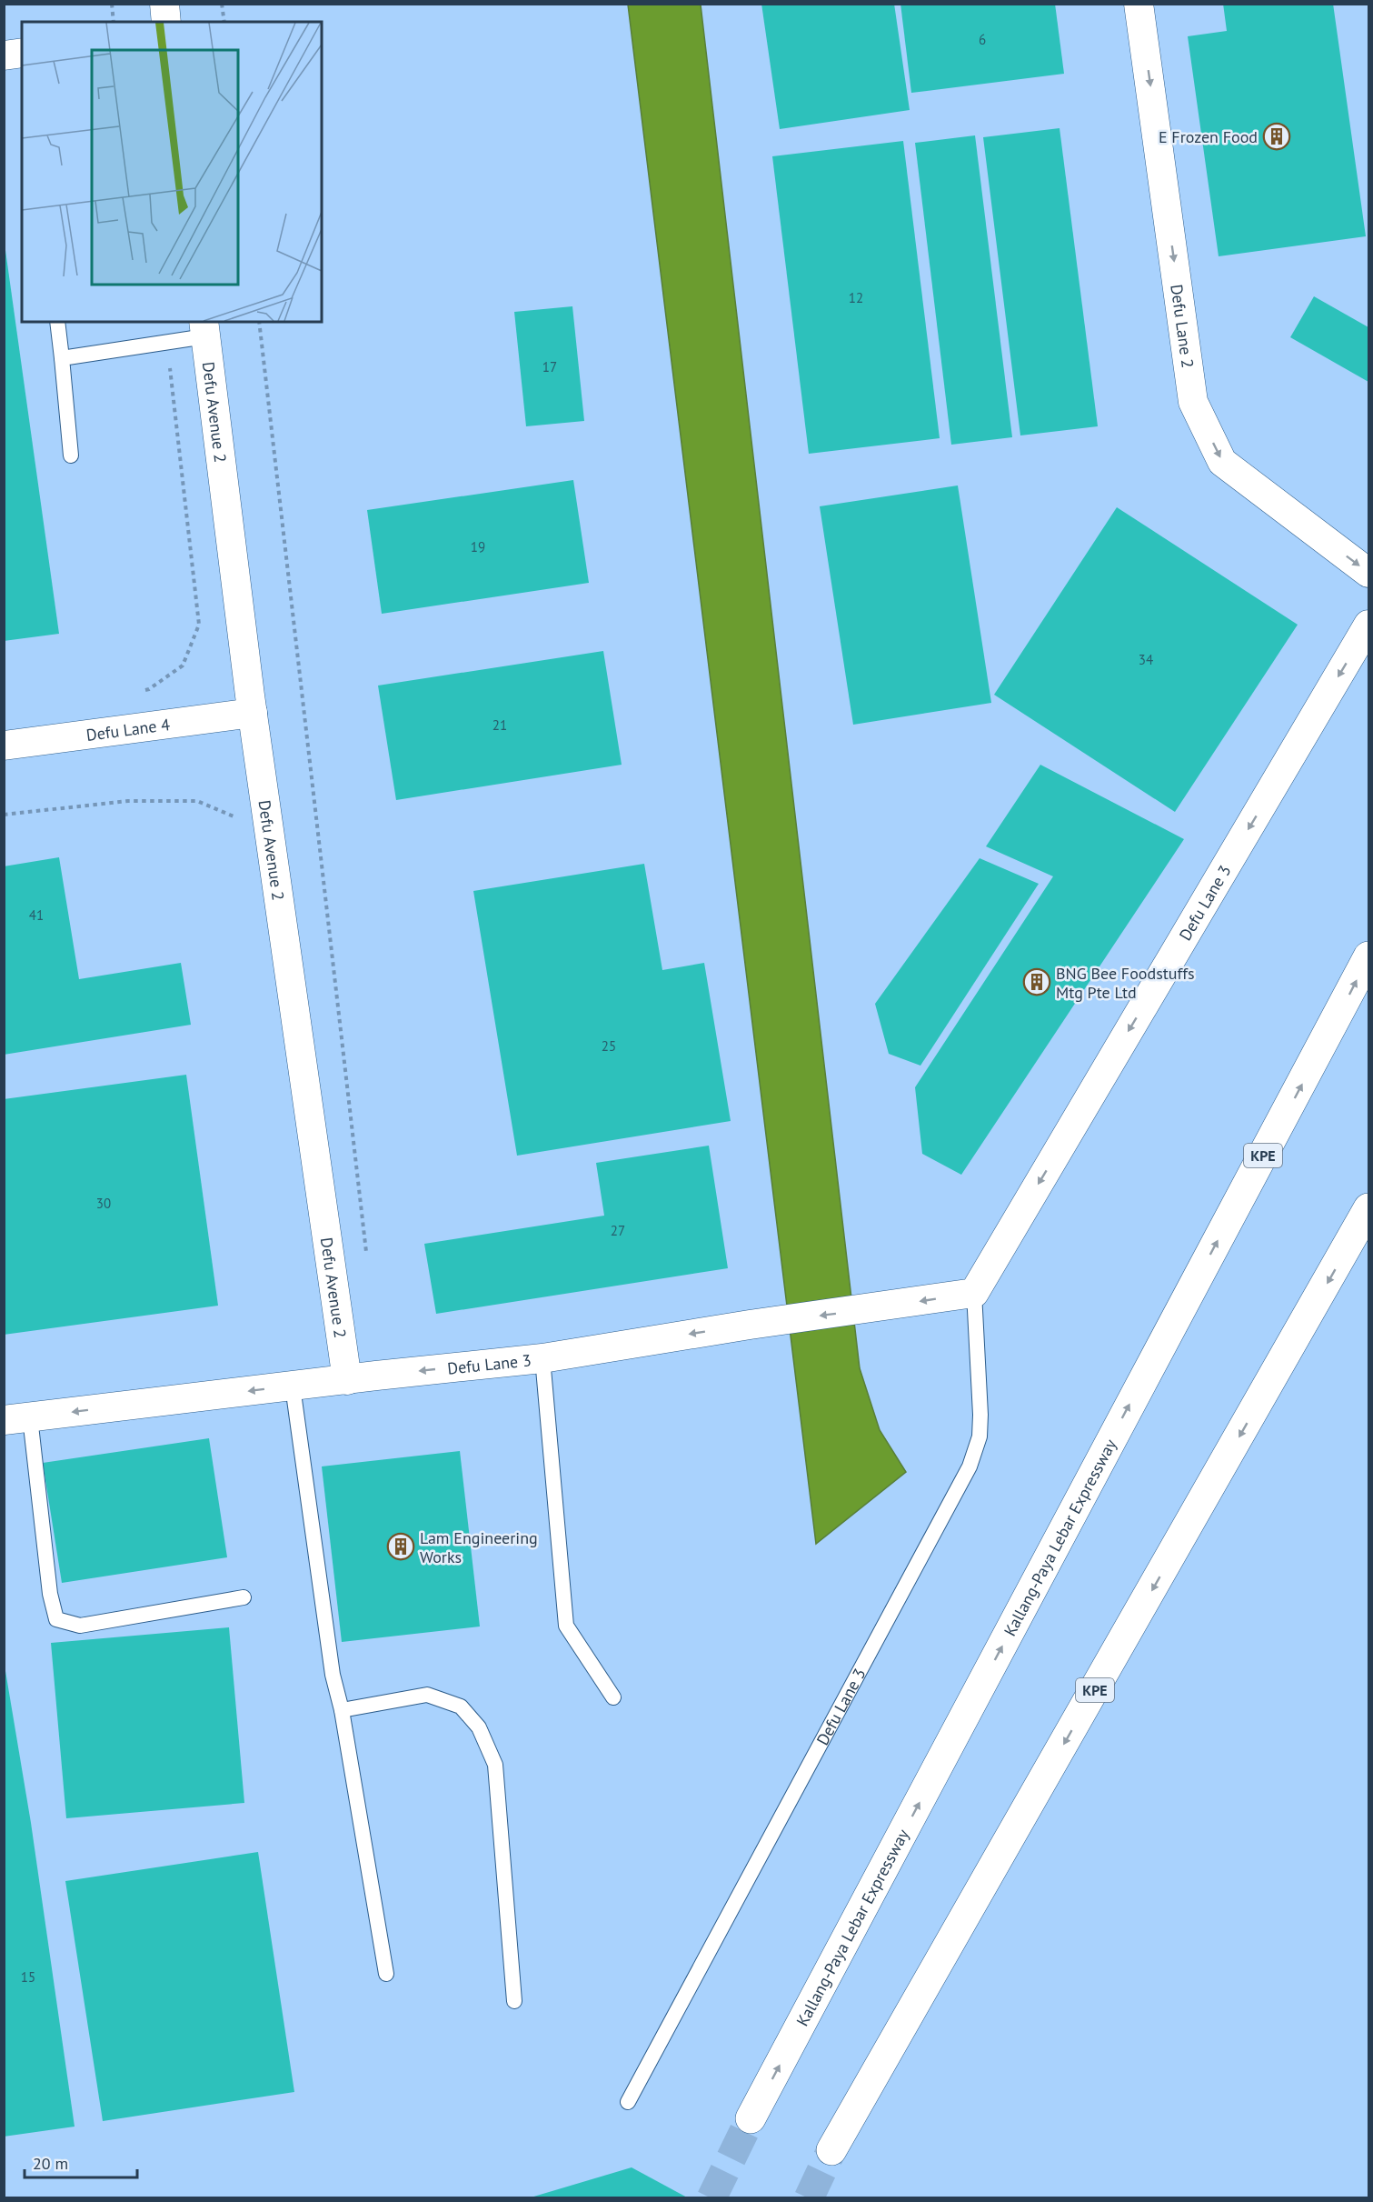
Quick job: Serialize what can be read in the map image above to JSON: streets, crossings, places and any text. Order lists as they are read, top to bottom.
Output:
{
  "streets": {
    "highway": ["KPE", "Kallang-Paya Lebar Expressway"],
    "street": [
      "Defu Lane 2",
      "Defu Avenue 2",
      "Defu Lane 4",
      "Defu Lane 3"
    ]
  },
  "crossings": [
    ["Defu Avenue 2", "Defu Lane 4"],
    ["Defu Avenue 2", "Defu Lane 3"]
  ],
  "one_way": ["Defu Lane 2", "Defu Lane 3"],
  "places": {
    "building": ["E Frozen Food", "BNG Bee Foodstuffs Mtg Pte Ltd", "Lam Engineering Works"]
  },
  "house_numbers": [
    "6",
    "12",
    "17",
    "19",
    "34",
    "21",
    "41",
    "25",
    "30",
    "27",
    "15"
  ],
  "scale_bar": "20 m"
}
